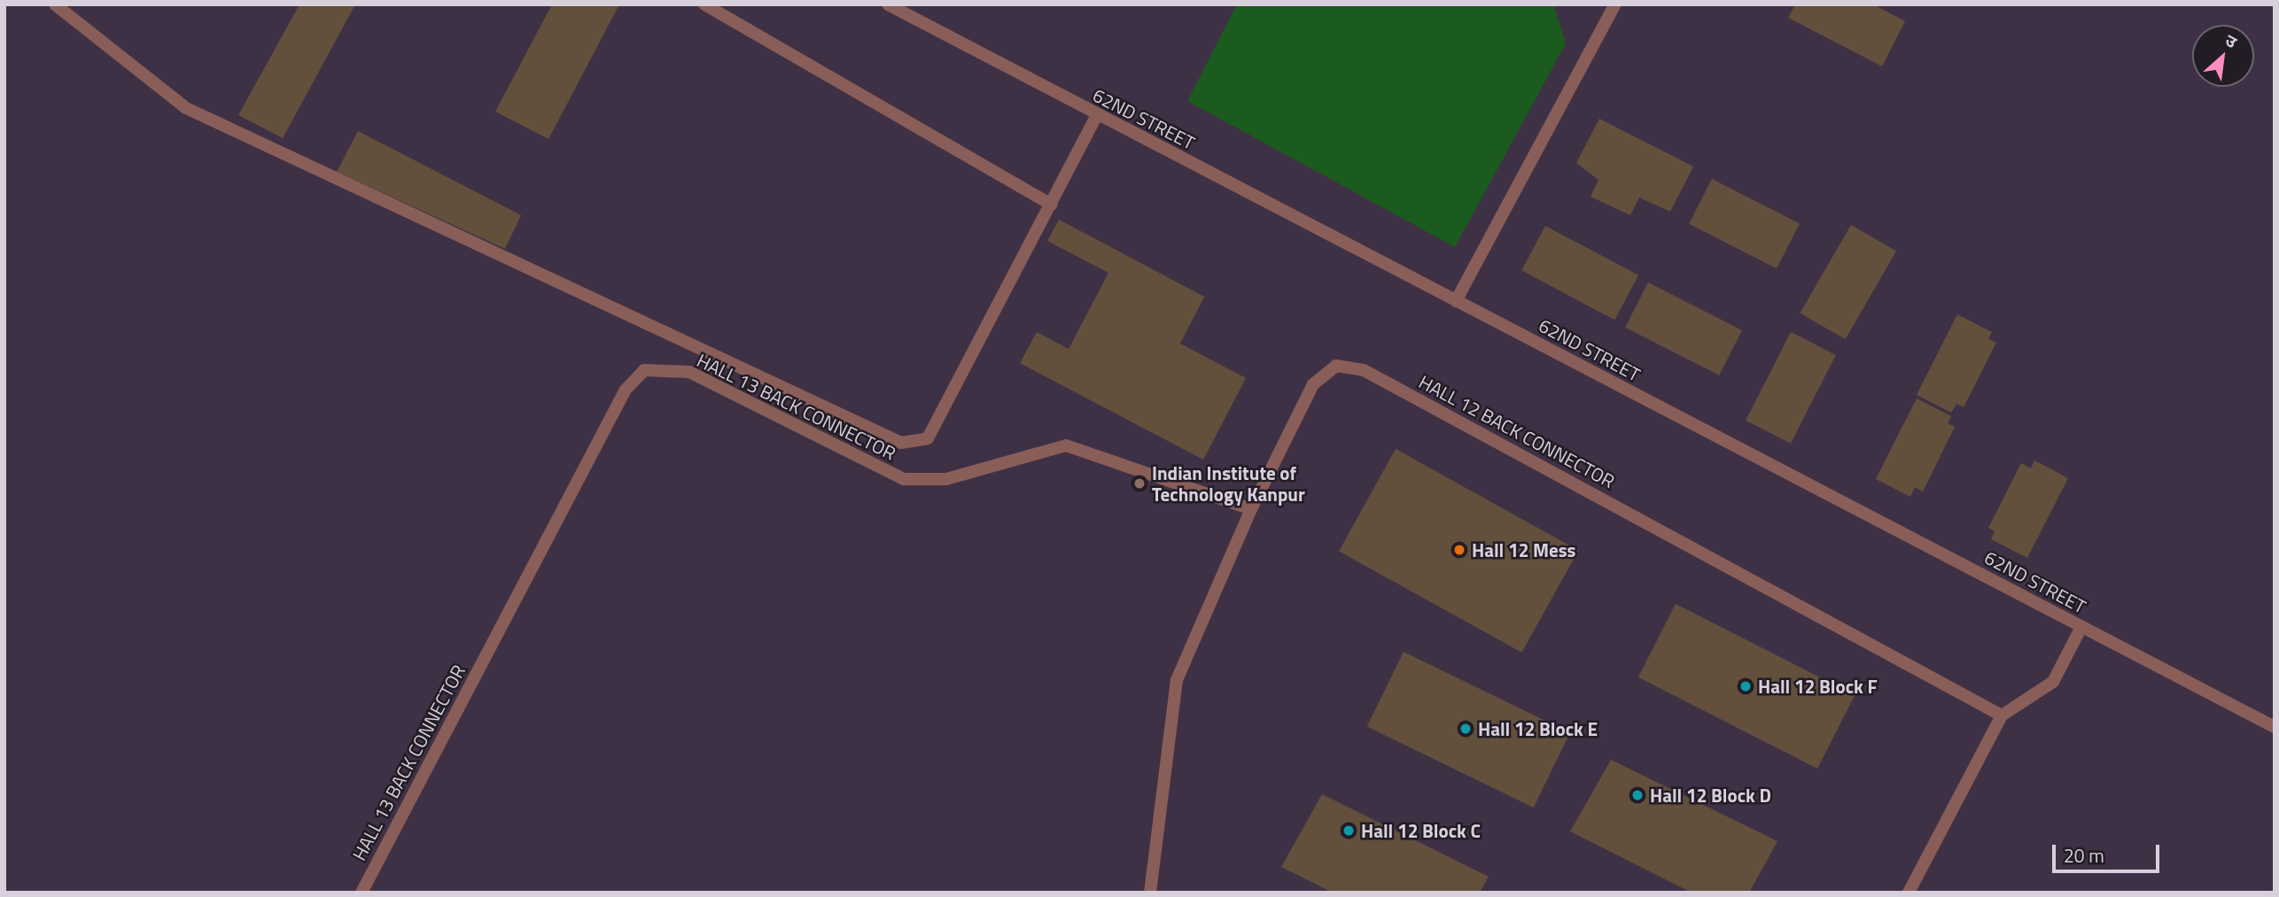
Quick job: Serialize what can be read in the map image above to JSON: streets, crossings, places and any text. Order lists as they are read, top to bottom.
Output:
{
  "streets": {
    "street": ["62ND STREET", "HALL 13 BACK CONNECTOR", "HALL 12 BACK CONNECTOR"]
  },
  "crossings": [
    ["HALL 13 BACK CONNECTOR", "HALL 12 BACK CONNECTOR"]
  ],
  "places": [
    "Indian Institute of Technology Kanpur",
    "Hall 12 Mess",
    "Hall 12 Block F",
    "Hall 12 Block E",
    "Hall 12 Block D",
    "Hall 12 Block C"
  ],
  "scale_bar": "20 m",
  "north": "top right"
}
